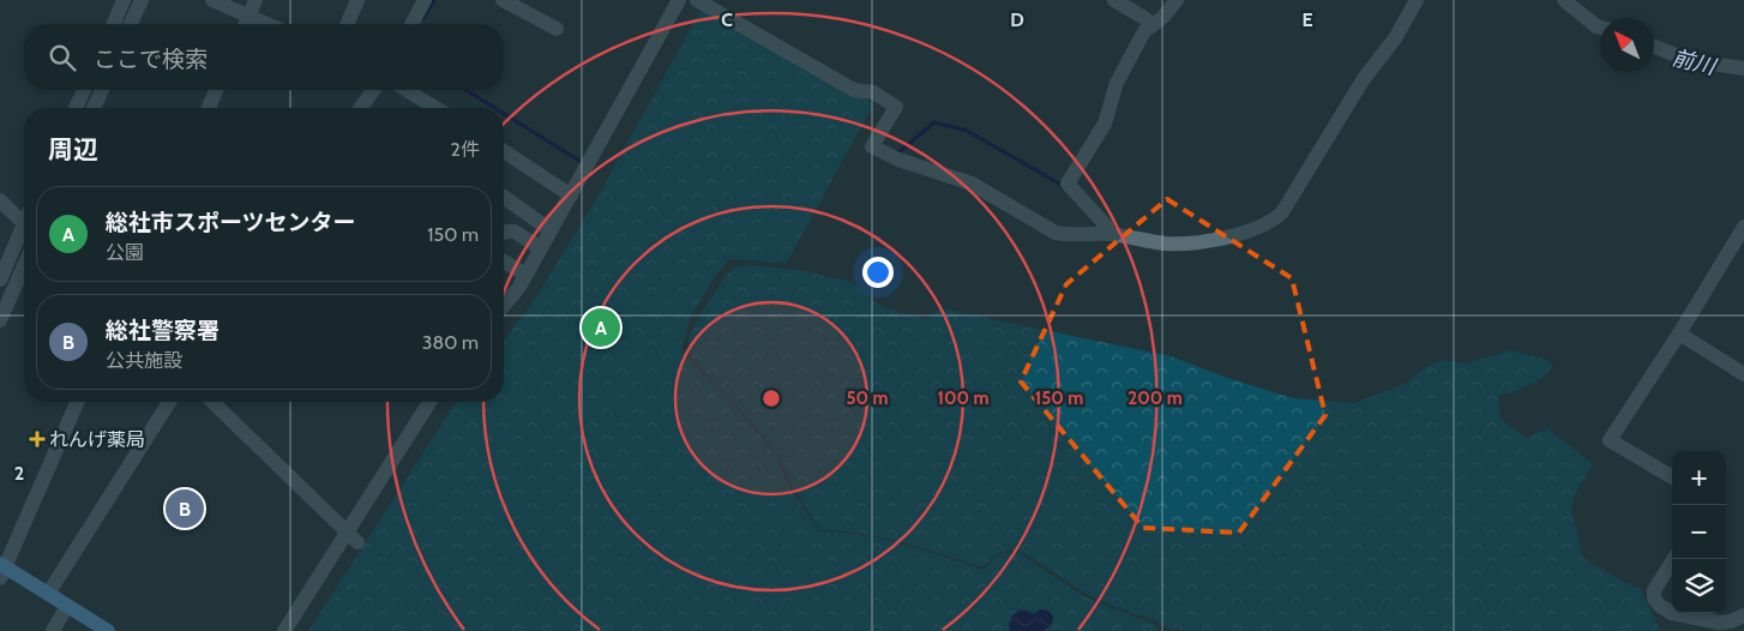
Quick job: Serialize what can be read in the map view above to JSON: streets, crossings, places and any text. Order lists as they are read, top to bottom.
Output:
{
  "water": ["前川"],
  "places": {
    "health": ["れんげ薬局"]
  },
  "north": "top left",
  "page": {
    "search": "ここで検索",
    "heading": ["周辺", "2件"],
    "list": [
      {
        "mark": "A",
        "name": "総社市スポーツセンター",
        "note": "公園",
        "value": "150 m"
      },
      {
        "mark": "B",
        "name": "総社警察署",
        "note": "公共施設",
        "value": "380 m"
      }
    ],
    "pins": ["A", "B"],
    "map_buttons": ["+", "−"]
  },
  "grid": {
    "columns": ["C", "D", "E"],
    "rows": ["2"]
  },
  "rings": [
    "50 m",
    "100 m",
    "150 m",
    "200 m"
  ]
}
